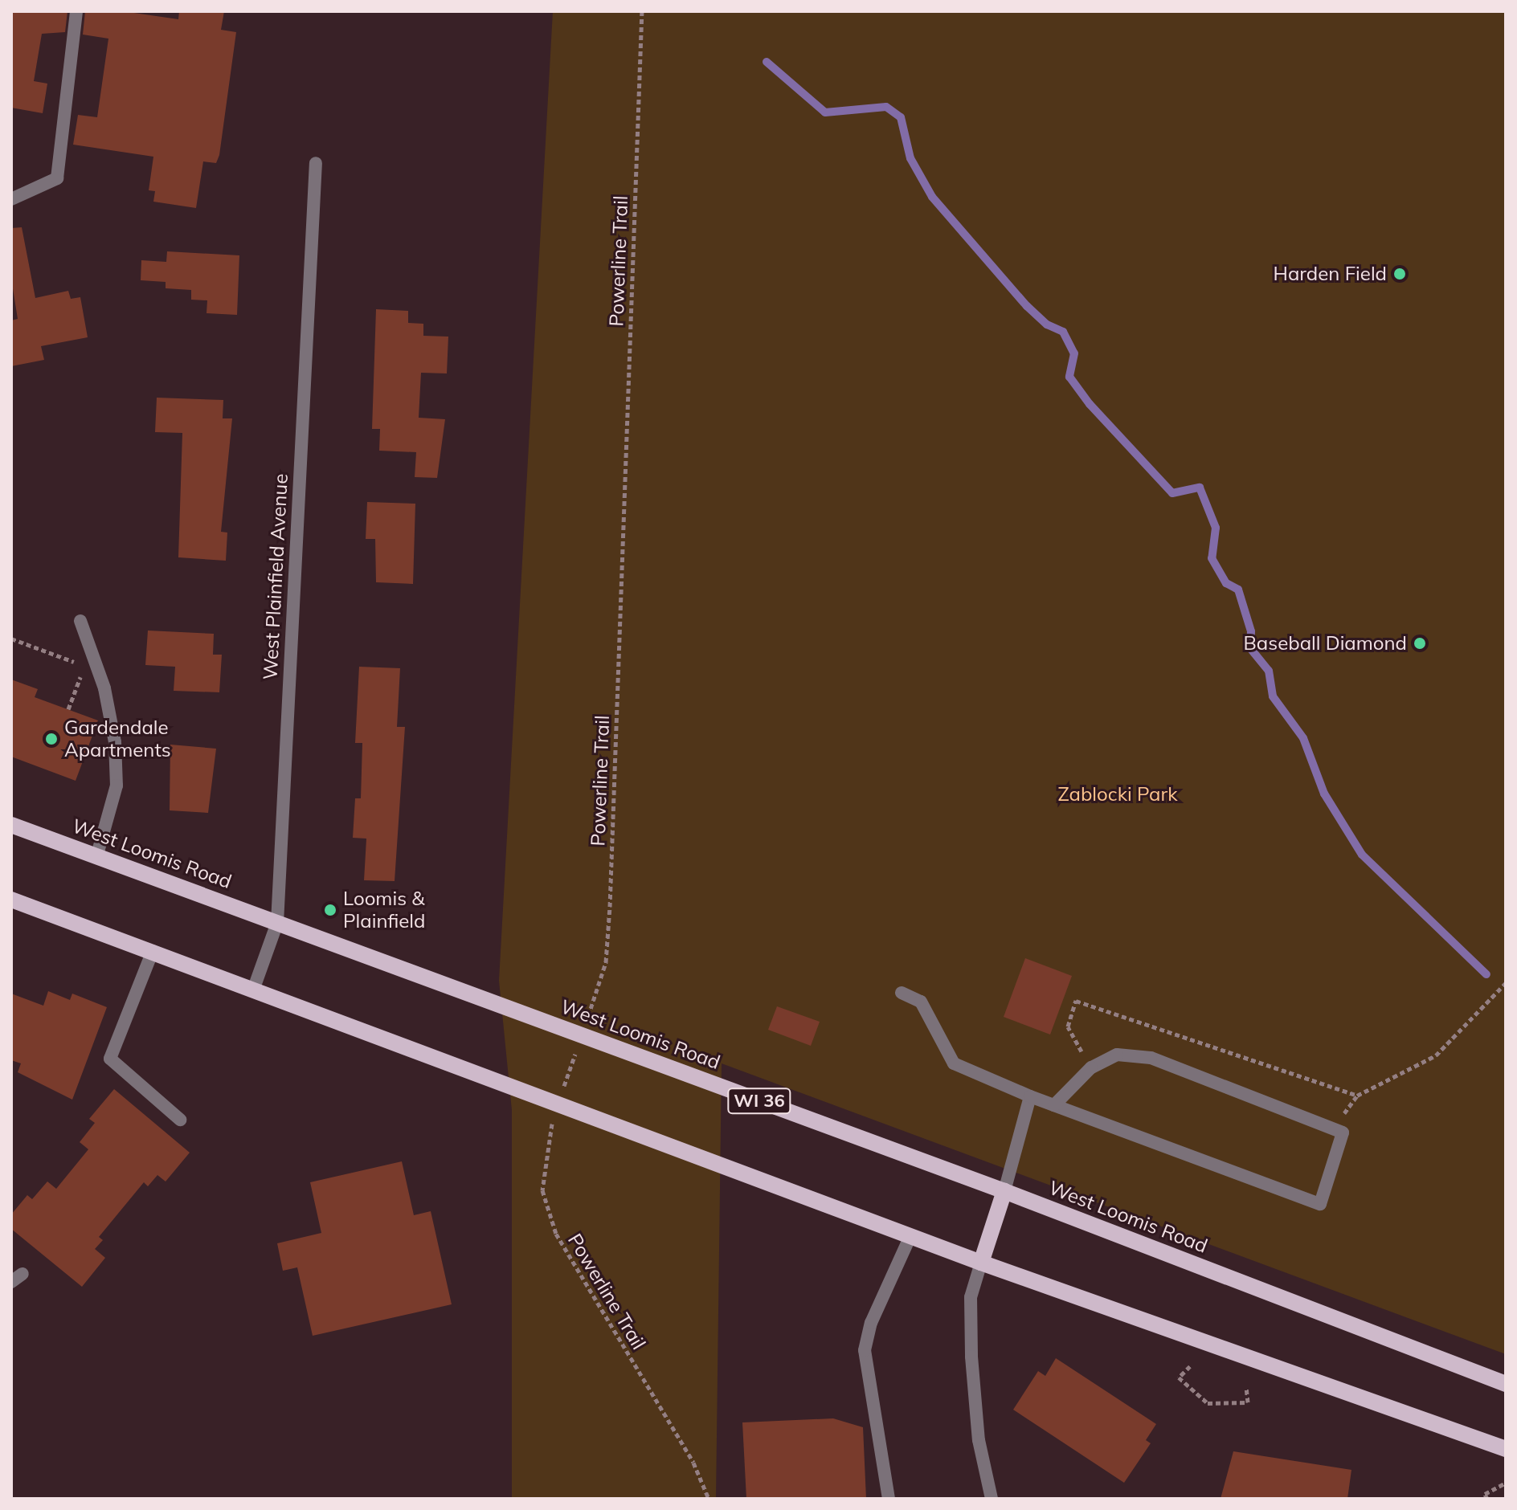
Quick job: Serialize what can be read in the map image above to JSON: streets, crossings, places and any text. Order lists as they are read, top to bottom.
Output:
{
  "streets": {
    "main road": ["West Loomis Road", "WI 36"],
    "street": ["West Plainfield Avenue"],
    "path": ["Powerline Trail"]
  },
  "crossings": [
    ["Powerline Trail", "West Loomis Road"],
    ["West Plainfield Avenue", "West Loomis Road"]
  ],
  "parks": ["Zablocki Park"],
  "places": [
    "Harden Field",
    "Baseball Diamond",
    "Gardendale Apartments",
    "Loomis & Plainfield"
  ]
}
